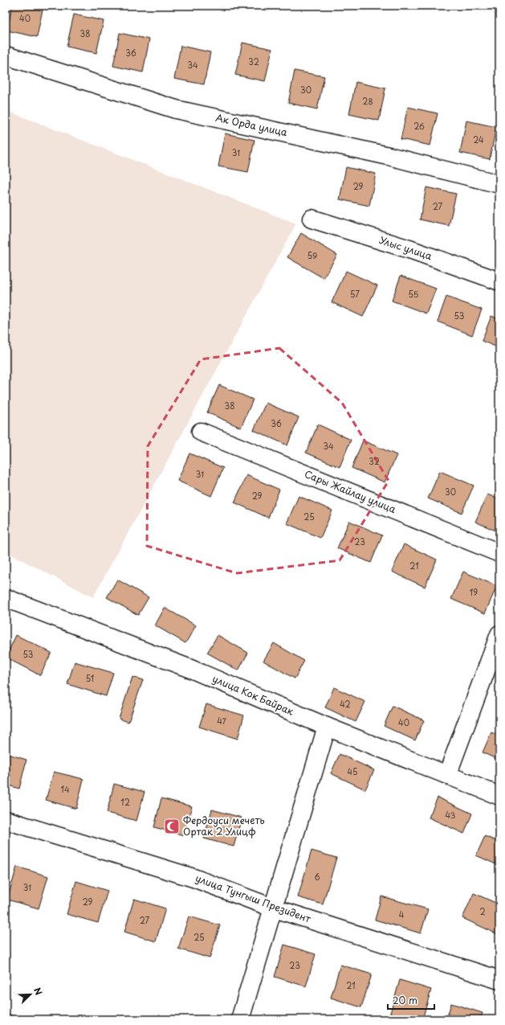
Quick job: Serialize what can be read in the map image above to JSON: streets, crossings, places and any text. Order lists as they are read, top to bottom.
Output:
{
  "streets": {
    "street": [
      "Ак Орда улица",
      "Улыс улица",
      "Сары Жайлау улица",
      "улица Кок Байрак",
      "улица Тунгыш Президент"
    ]
  },
  "places": {
    "mosque": ["Фердоуси мечеть Ортак 2 Улицф"]
  },
  "house_numbers": [
    "40",
    "38",
    "36",
    "32",
    "34",
    "30",
    "28",
    "26",
    "24",
    "31",
    "29",
    "27",
    "59",
    "57",
    "55",
    "53",
    "38",
    "36",
    "34",
    "32",
    "31",
    "30",
    "29",
    "25",
    "23",
    "21",
    "19",
    "53",
    "51",
    "42",
    "47",
    "40",
    "45",
    "14",
    "12",
    "43",
    "6",
    "31",
    "29",
    "2",
    "4",
    "27",
    "25",
    "23",
    "21"
  ],
  "scale_bar": "20 m",
  "north": "top right"
}
